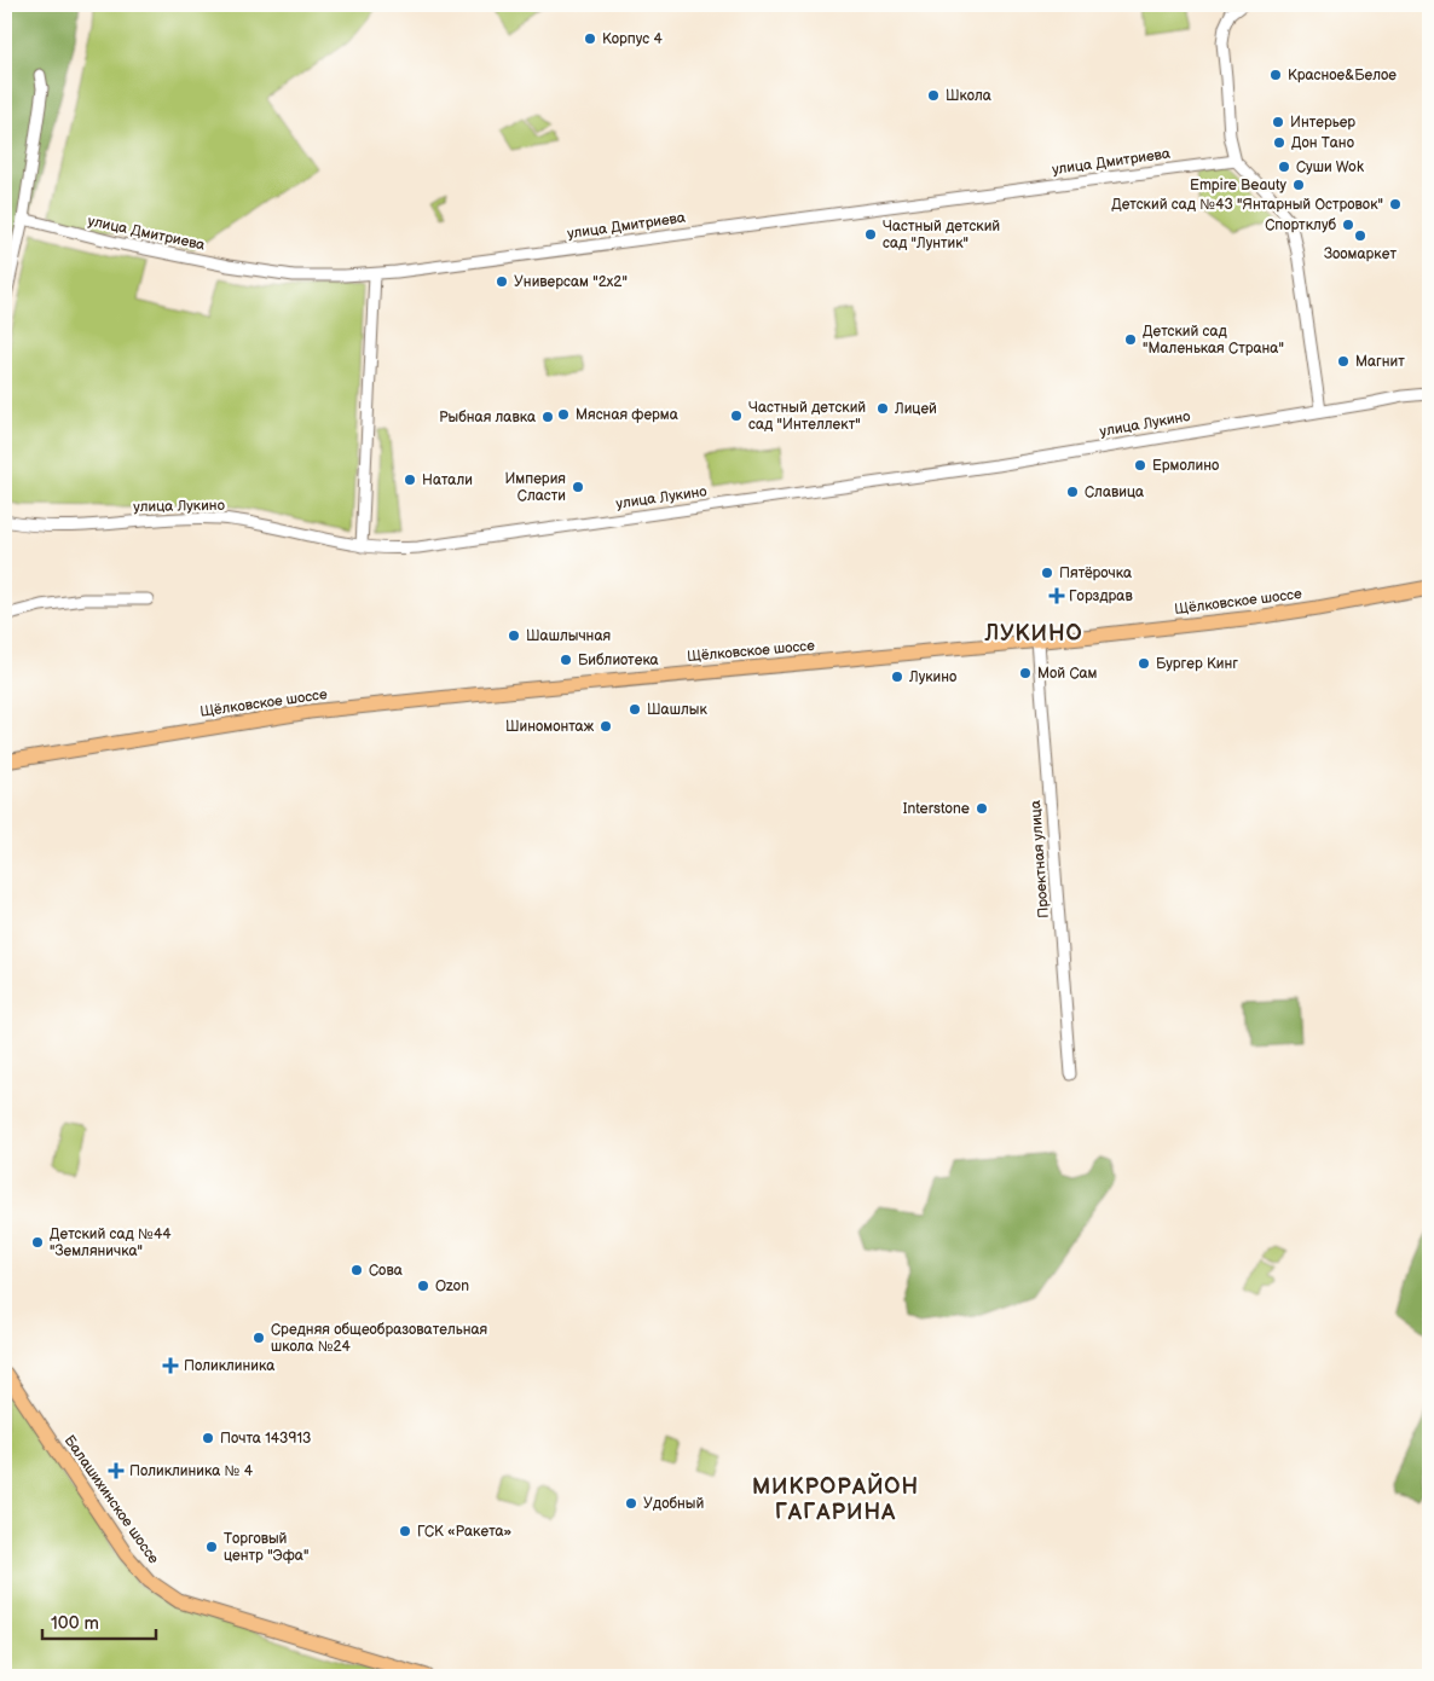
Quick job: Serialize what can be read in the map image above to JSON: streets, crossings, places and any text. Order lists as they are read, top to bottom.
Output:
{
  "streets": {
    "main road": ["Щёлковское шоссе", "Балашихинское шоссе"],
    "street": ["улица Дмитриева", "улица Лукино", "Проектная улица"]
  },
  "crossings": [
    ["Щёлковское шоссе", "Проектная улица"]
  ],
  "districts": ["ЛУКИНО", "МИКРОРАЙОН ГАГАРИНА"],
  "places": {
    "other": [
      "Корпус 4",
      "Красное&Белое",
      "Школа",
      "Интерьер",
      "Дон Тано",
      "Суши Wok",
      "Empire Beauty",
      "Детский сад №43 \"Янтарный Островок\"",
      "Спортклуб",
      "Частный детский сад \"Лунтик\"",
      "Зоомаркет",
      "Универсам \"2x2\"",
      "Детский сад \"Маленькая Страна\"",
      "Магнит",
      "Лицей",
      "Мясная ферма",
      "Частный детский сад \"Интеллект\"",
      "Рыбная лавка",
      "Ермолино",
      "Натали",
      "Империя Сласти",
      "Славица",
      "Пятёрочка",
      "Шашлычная",
      "Библиотека",
      "Бургер Кинг",
      "Мой Сам",
      "Лукино",
      "Шашлык",
      "Шиномонтаж",
      "Interstone",
      "Детский сад №44 \"Земляничка\"",
      "Сова",
      "Ozon",
      "Средняя общеобразовательная школа №24",
      "Почта 143913",
      "Удобный",
      "ГСК «Ракета»",
      "Торговый центр \"Эфа\""
    ],
    "health": ["Горздрав", "Поликлиника", "Поликлиника № 4"]
  },
  "scale_bar": "100 m"
}
